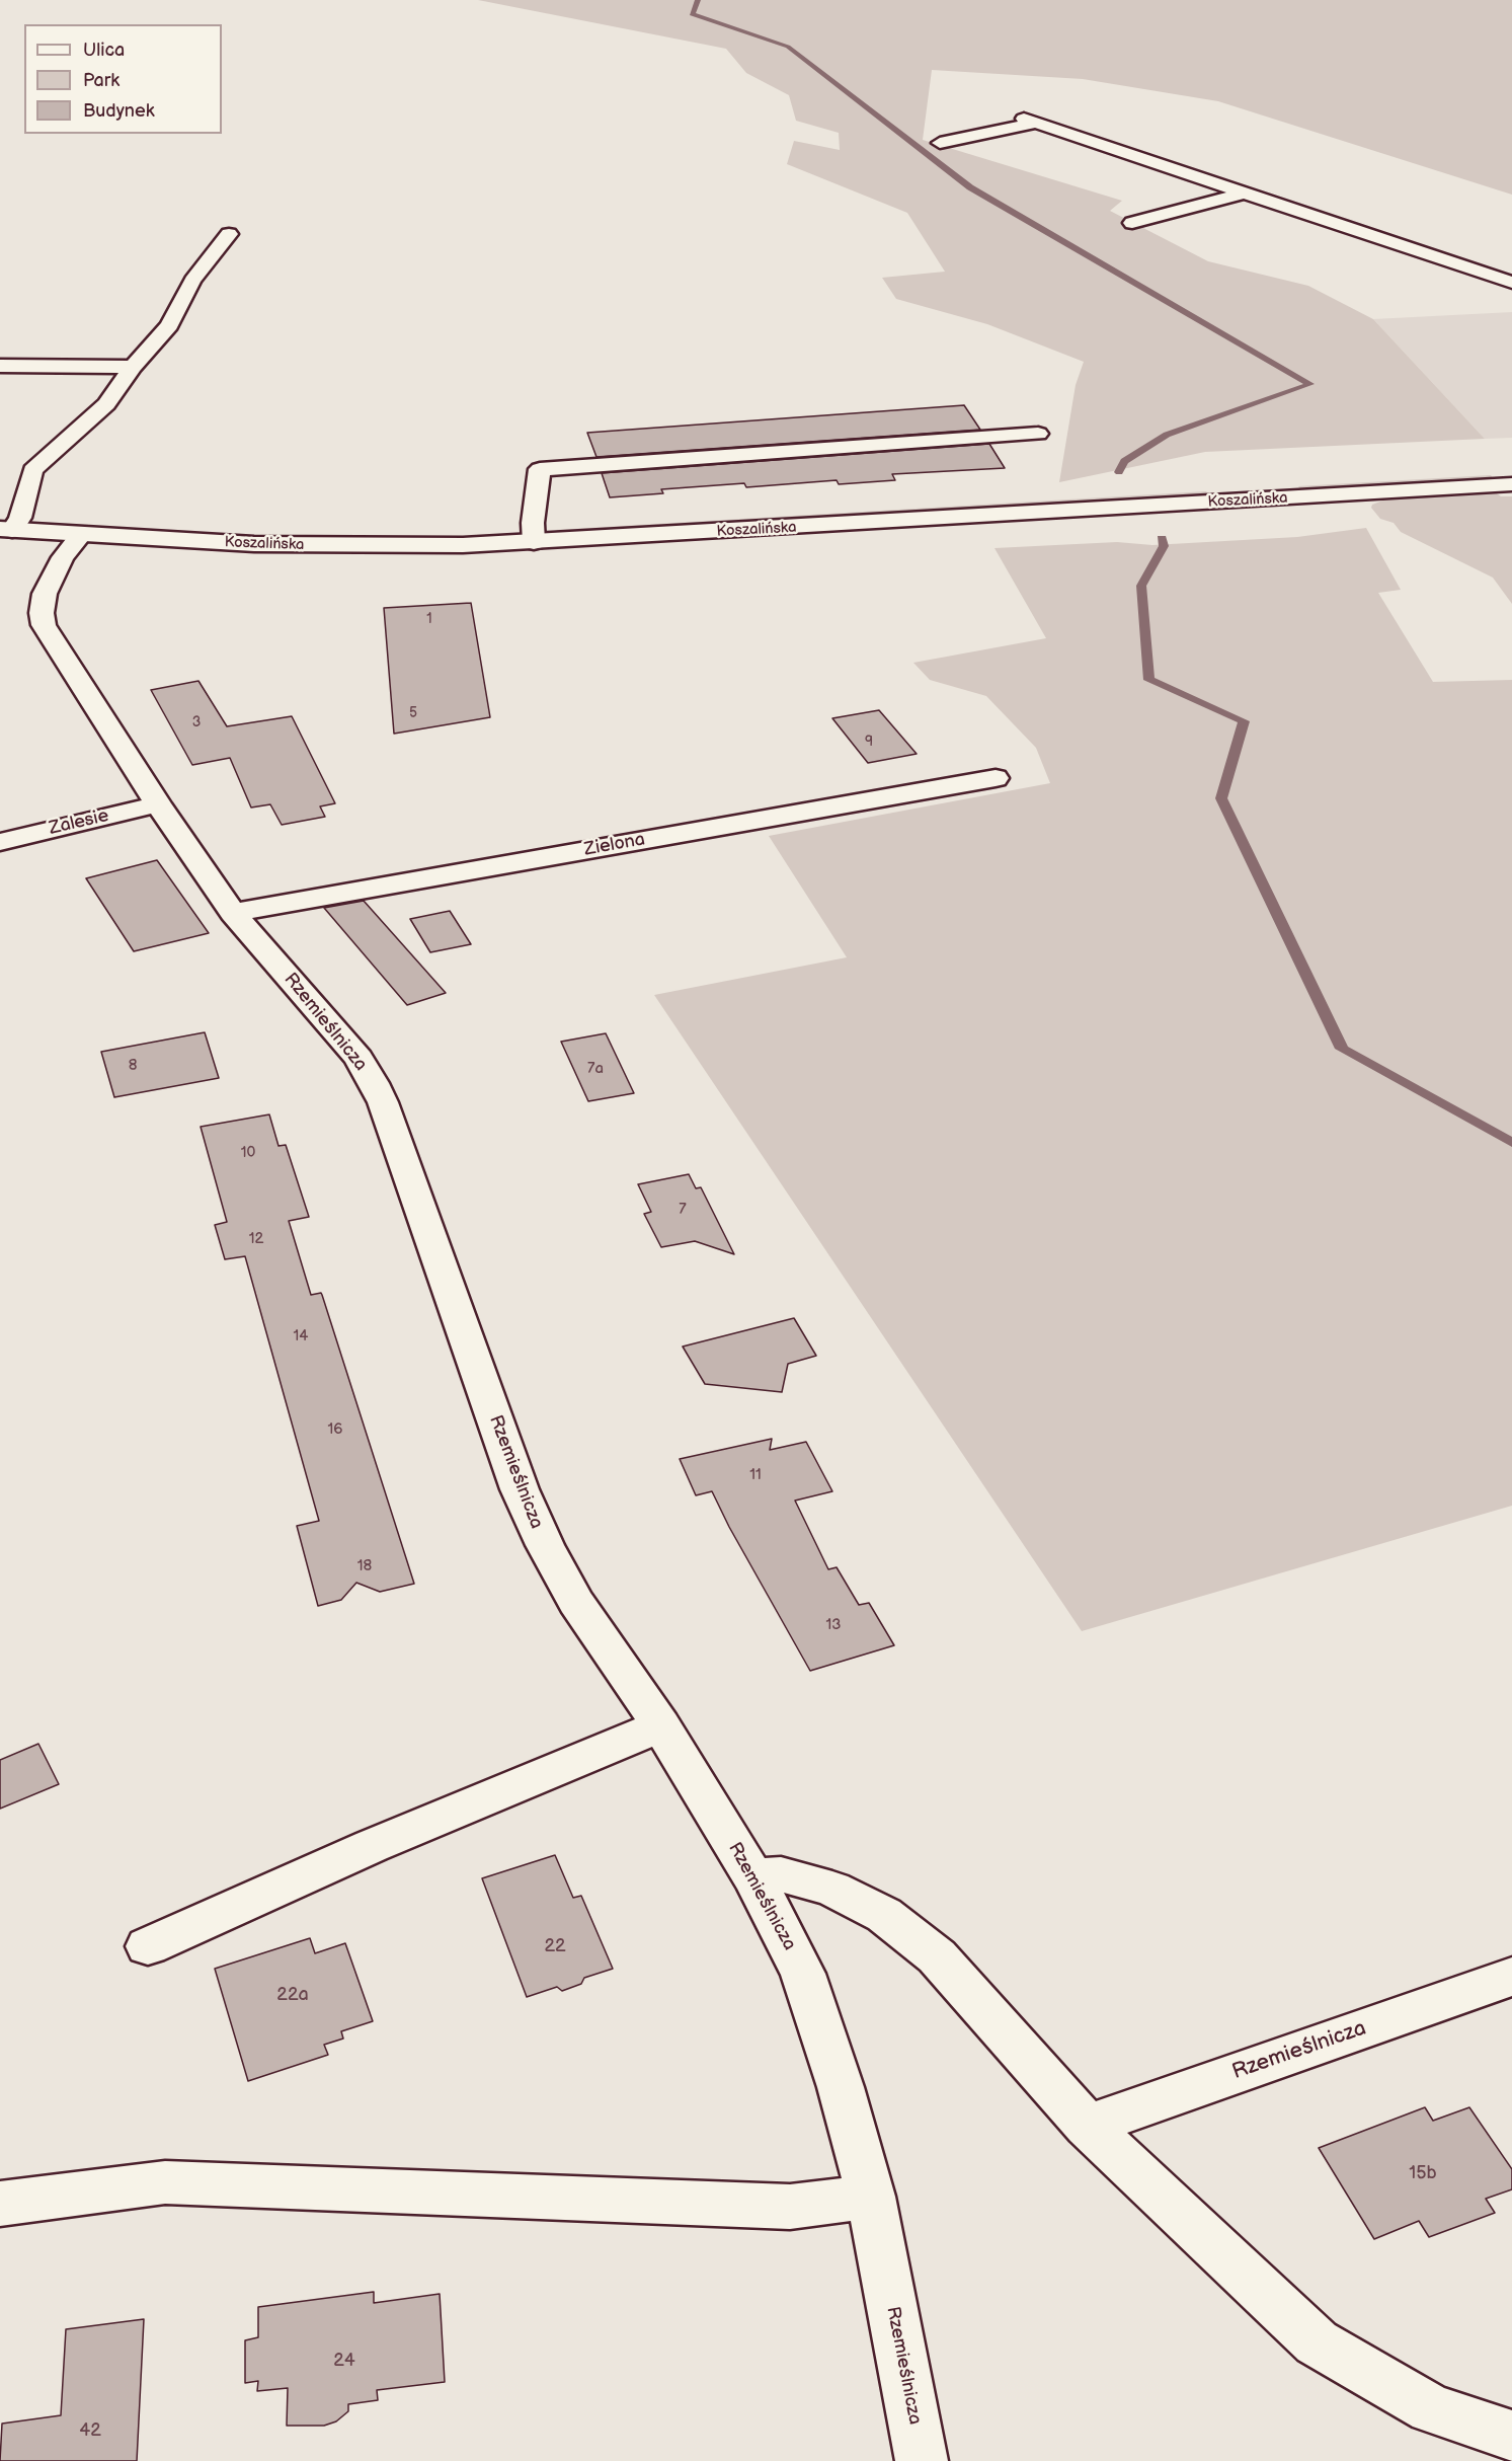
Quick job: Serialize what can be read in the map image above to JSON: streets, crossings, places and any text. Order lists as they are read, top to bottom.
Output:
{
  "streets": {
    "street": [
      "Koszalińska",
      "Zalesie",
      "Zielona",
      "Rzemieślnicza"
    ]
  },
  "crossings": [
    ["Koszalińska", "Rzemieślnicza"],
    ["Zalesie", "Rzemieślnicza"],
    ["Zielona", "Rzemieślnicza"]
  ],
  "house_numbers": [
    "1",
    "5",
    "3",
    "9",
    "8",
    "7a",
    "10",
    "7",
    "12",
    "14",
    "16",
    "11",
    "18",
    "13",
    "22",
    "22a",
    "15b",
    "24",
    "42"
  ],
  "legend": ["Ulica", "Park", "Budynek"]
}
